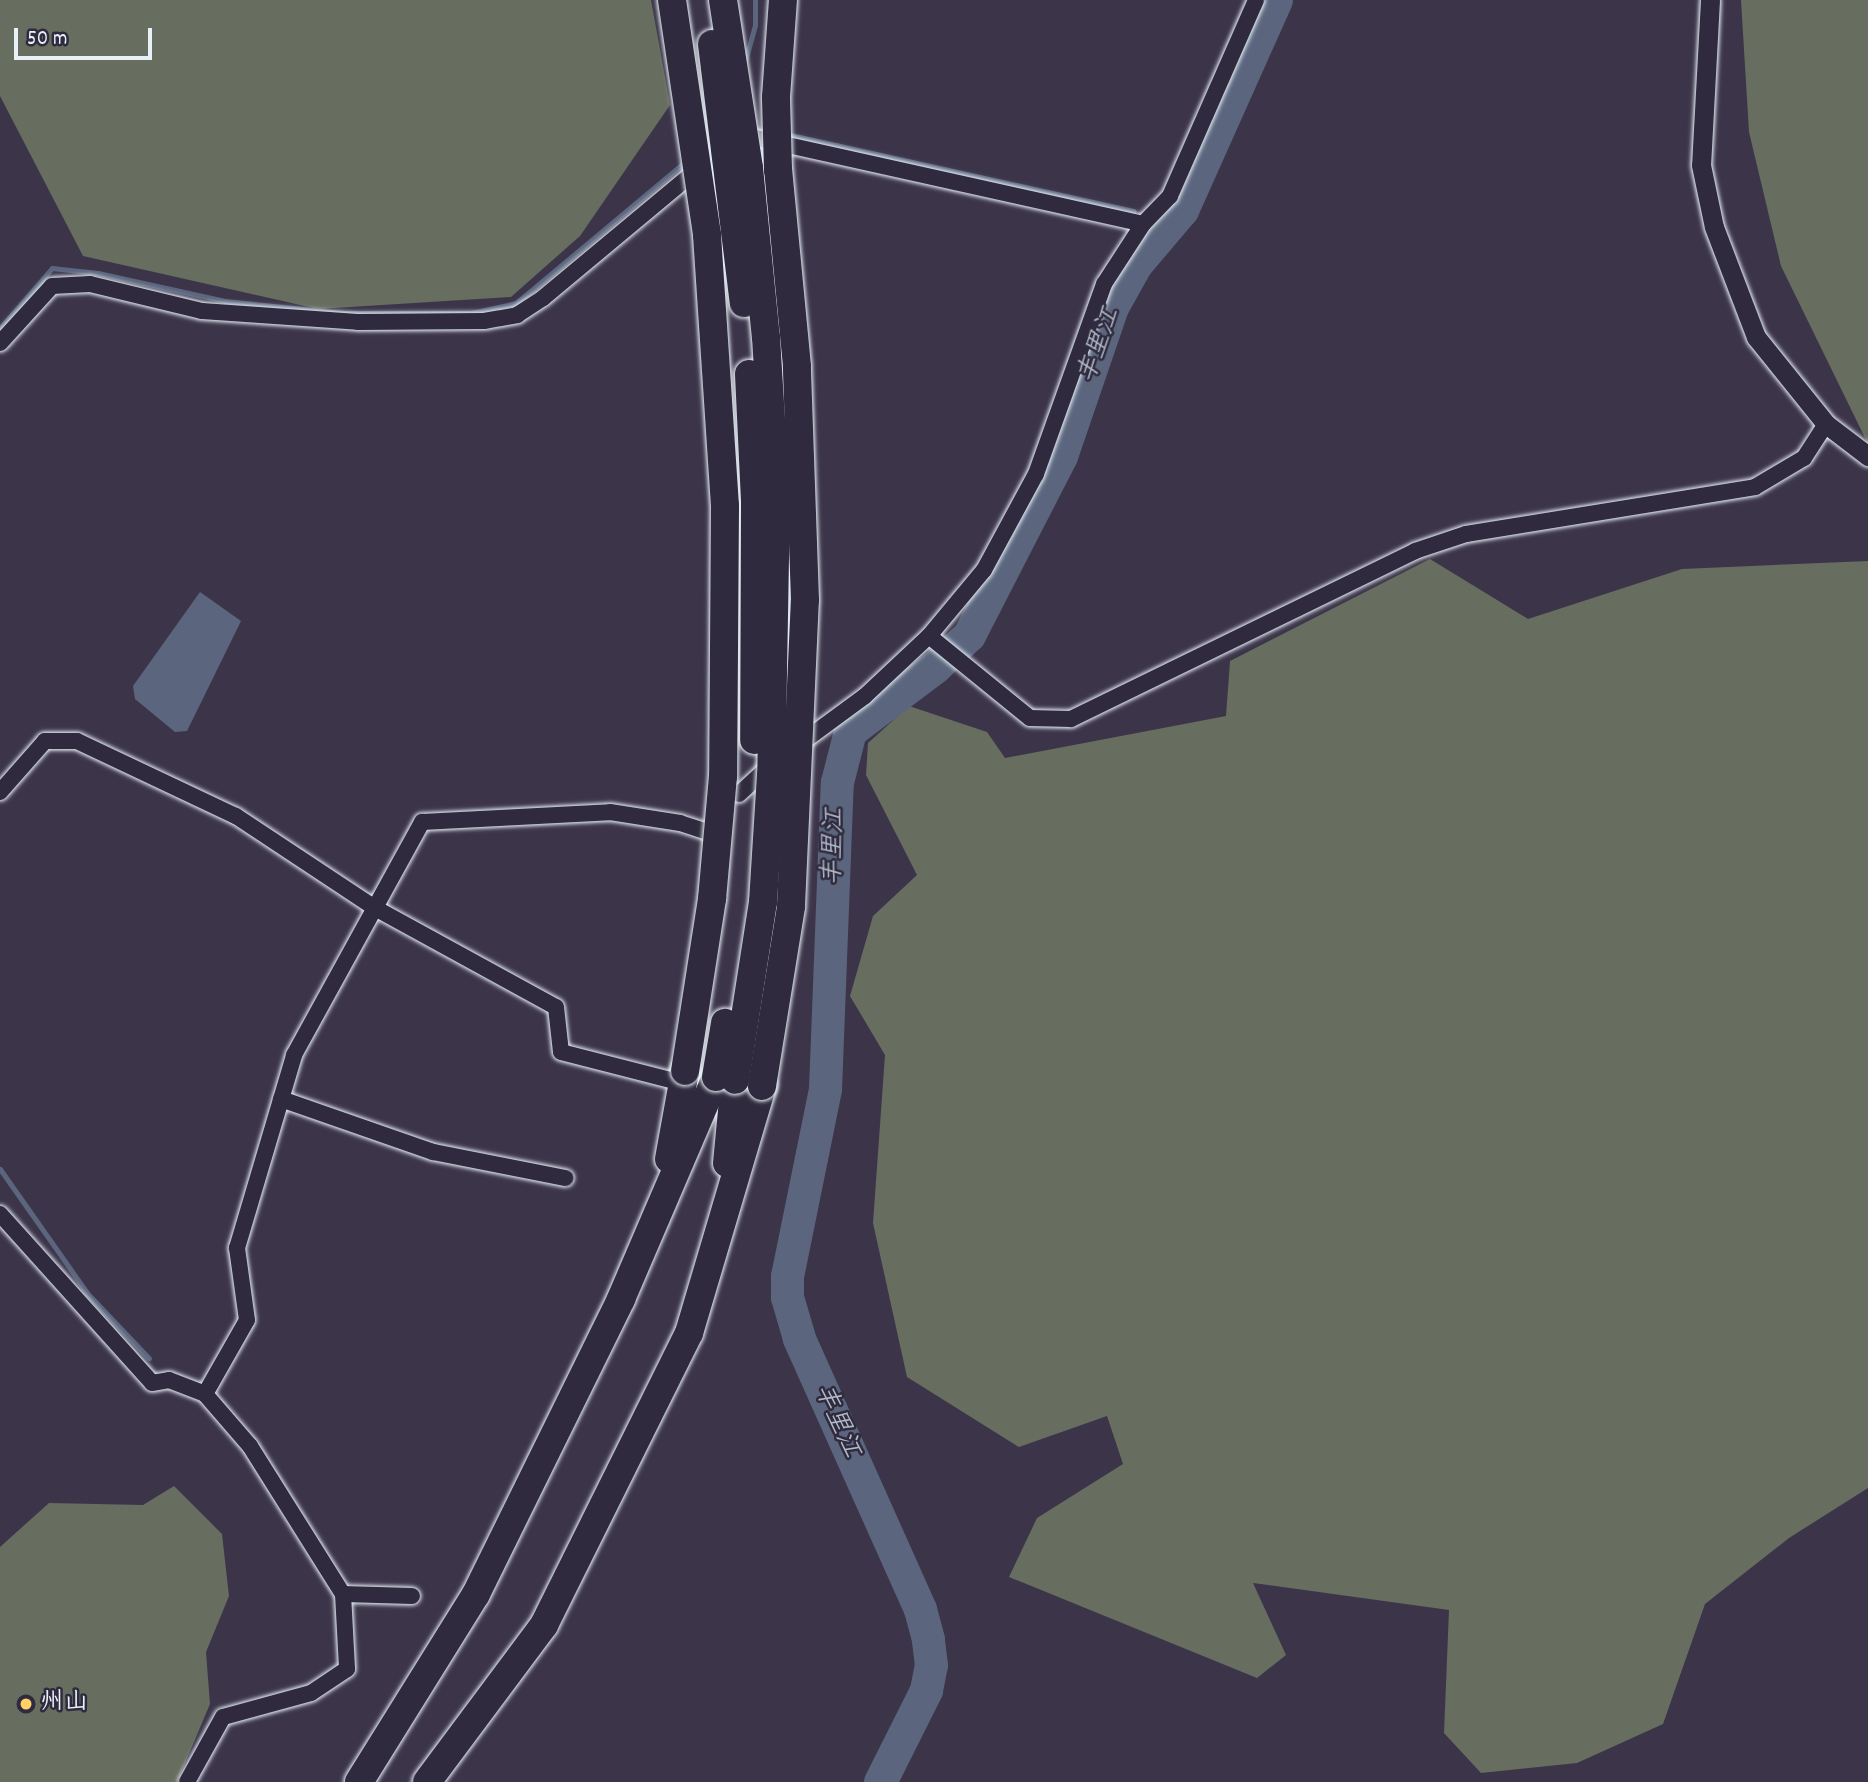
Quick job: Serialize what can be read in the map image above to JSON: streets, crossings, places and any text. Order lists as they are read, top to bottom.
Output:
{
  "water": ["丰里江"],
  "places": ["州山"],
  "scale_bar": "50 m"
}
